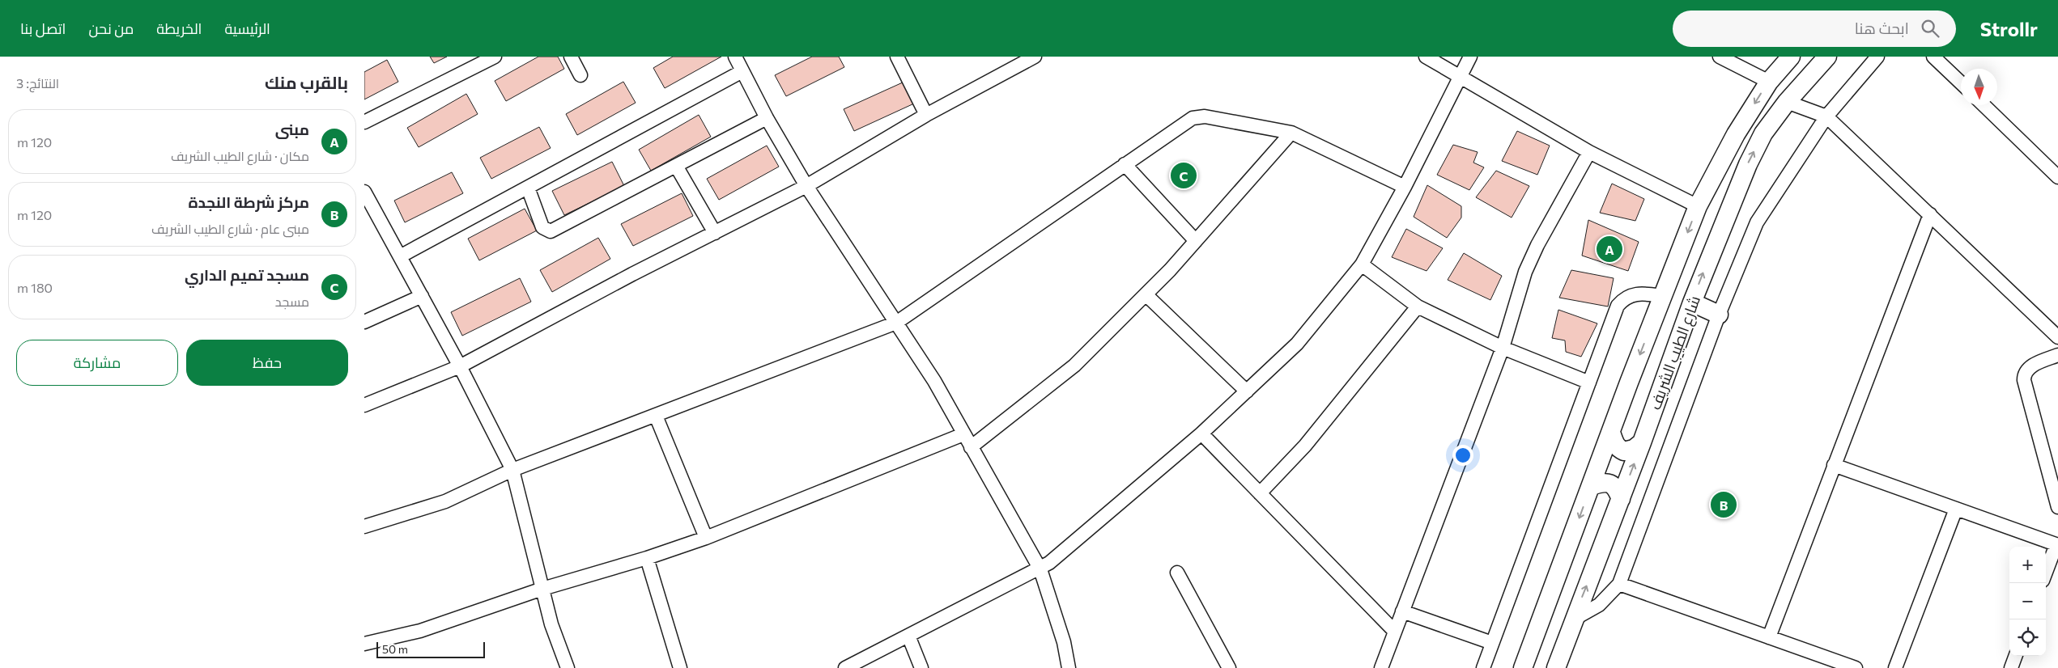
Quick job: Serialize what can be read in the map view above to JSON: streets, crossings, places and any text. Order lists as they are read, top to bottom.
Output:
{
  "streets": {
    "main road": ["شارع الطيب الشريف"]
  },
  "scale_bar": "50 m",
  "north": "bottom",
  "page": {
    "header": "Strollr",
    "search": "ابحث هنا",
    "nav": [
      "الرئيسية",
      "الخريطة",
      "من نحن",
      "اتصل بنا"
    ],
    "heading": ["بالقرب منك", "النتائج: 3"],
    "list": [
      {
        "mark": "A",
        "name": "مبنى",
        "note": "مكان · شارع الطيب الشريف",
        "value": "120 m"
      },
      {
        "mark": "B",
        "name": "مركز شرطة النجدة",
        "note": "مبنى عام · شارع الطيب الشريف",
        "value": "120 m"
      },
      {
        "mark": "C",
        "name": "مسجد تميم الداري",
        "note": "مسجد",
        "value": "180 m"
      }
    ],
    "pins": ["C", "A", "B"],
    "buttons": ["حفظ", "مشاركة"],
    "map_buttons": ["+", "−"],
    "scale": "50 m"
  }
}
